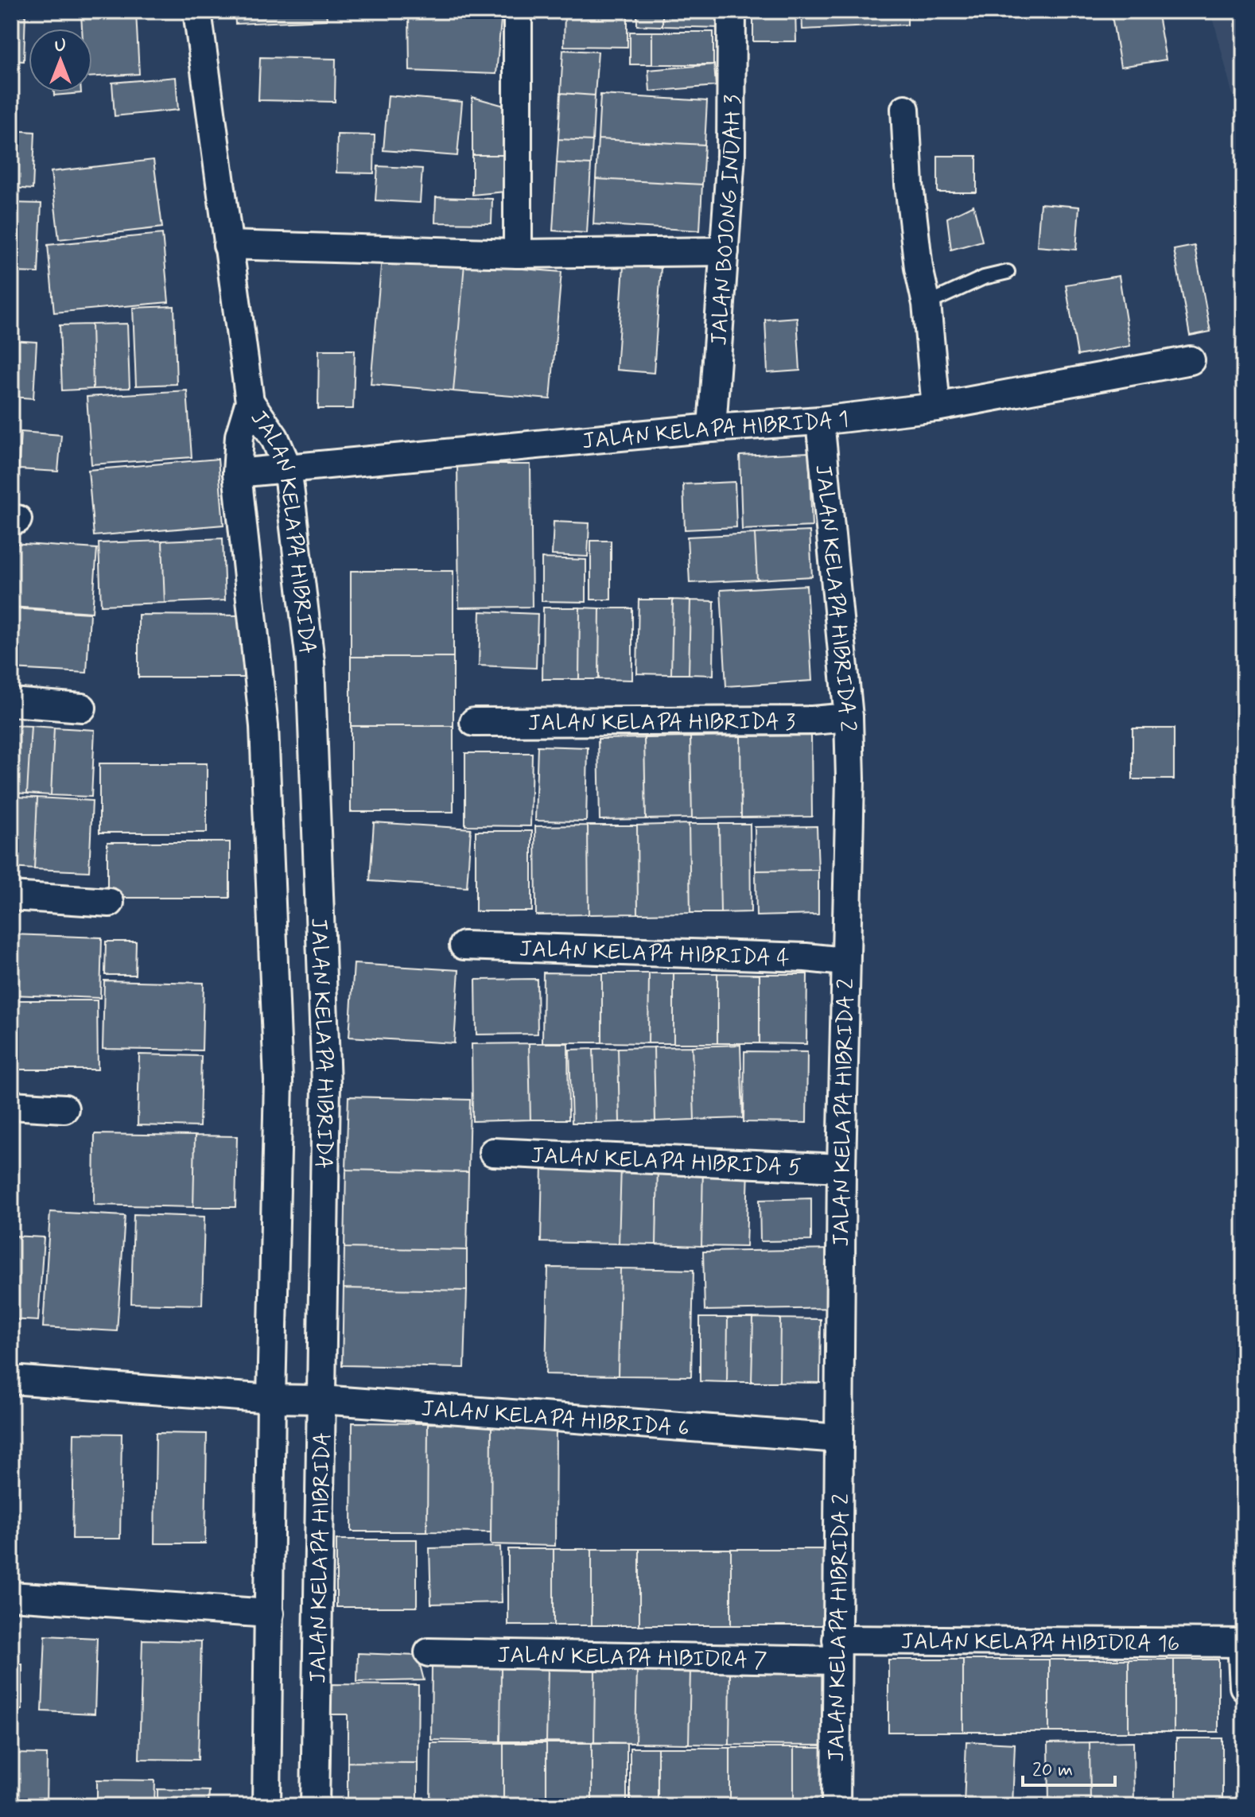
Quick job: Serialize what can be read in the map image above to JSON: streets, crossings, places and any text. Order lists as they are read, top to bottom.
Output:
{
  "streets": {
    "street": [
      "JALAN BOJONG INDAH 3",
      "JALAN KELAPA HIBRIDA 1",
      "JALAN KELAPA HIBRIDA",
      "JALAN KELAPA HIBRIDA 2",
      "JALAN KELAPA HIBRIDA 3",
      "JALAN KELAPA HIBRIDA 4",
      "JALAN KELAPA HIBRIDA 5",
      "JALAN KELAPA HIBRIDA 6",
      "JALAN KELAPA HIBIDRA 16",
      "JALAN KELAPA HIBIDRA 7"
    ]
  },
  "crossings": [
    ["JALAN BOJONG INDAH 3", "JALAN KELAPA HIBRIDA 1"],
    ["JALAN KELAPA HIBRIDA 1", "JALAN KELAPA HIBRIDA"],
    ["JALAN KELAPA HIBRIDA 1", "JALAN KELAPA HIBRIDA 2"],
    ["JALAN KELAPA HIBRIDA", "JALAN KELAPA HIBRIDA 6"],
    ["JALAN KELAPA HIBRIDA 2", "JALAN KELAPA HIBRIDA 3"],
    ["JALAN KELAPA HIBRIDA 2", "JALAN KELAPA HIBRIDA 4"],
    ["JALAN KELAPA HIBRIDA 2", "JALAN KELAPA HIBRIDA 5"],
    ["JALAN KELAPA HIBRIDA 2", "JALAN KELAPA HIBRIDA 6"],
    ["JALAN KELAPA HIBRIDA 2", "JALAN KELAPA HIBIDRA 16"],
    ["JALAN KELAPA HIBRIDA 2", "JALAN KELAPA HIBIDRA 7"],
    ["JALAN KELAPA HIBIDRA 16", "JALAN KELAPA HIBIDRA 7"]
  ],
  "scale_bar": "20 m",
  "north": "top"
}
